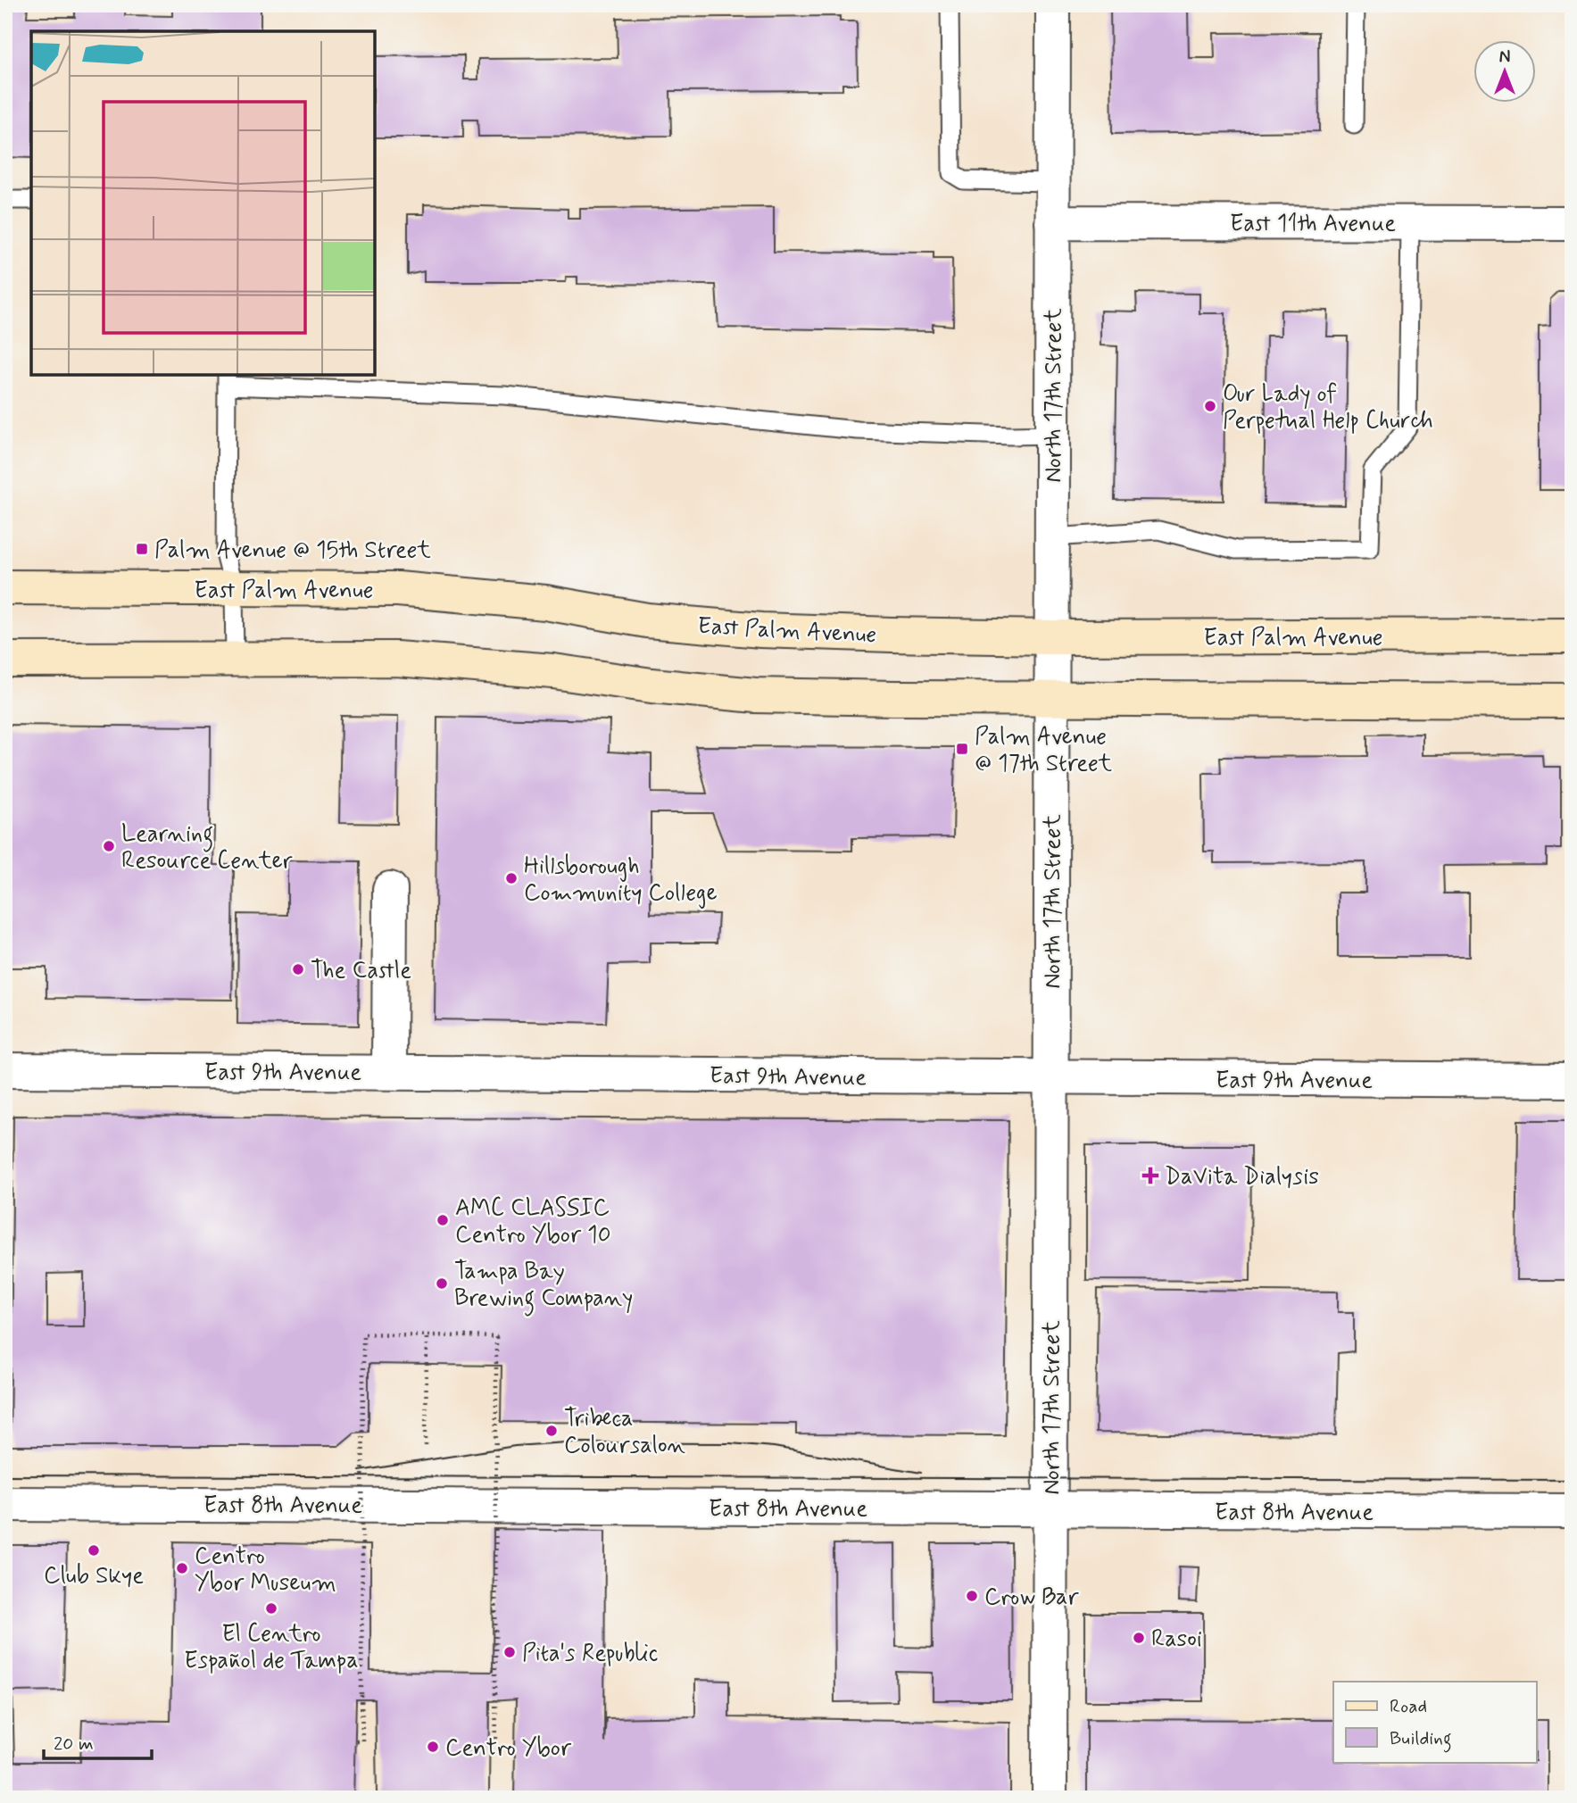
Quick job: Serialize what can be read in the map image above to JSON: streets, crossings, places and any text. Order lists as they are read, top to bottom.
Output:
{
  "streets": {
    "street": [
      "East 11th Avenue",
      "North 17th Street",
      "East Palm Avenue",
      "East 9th Avenue",
      "East 8th Avenue"
    ]
  },
  "crossings": [
    ["East 11th Avenue", "North 17th Street"],
    ["North 17th Street", "East Palm Avenue"],
    ["North 17th Street", "East 9th Avenue"],
    ["North 17th Street", "East 8th Avenue"]
  ],
  "places": {
    "other": [
      "Our Lady of Perpetual Help Church",
      "Learning Resource Center",
      "Hillsborough Community College",
      "The Castle",
      "AMC CLASSIC Centro Ybor 10",
      "Tampa Bay Brewing Company",
      "Tribeca Coloursalon",
      "Club Skye",
      "Centro Ybor Museum",
      "Crow Bar",
      "El Centro Español de Tampa",
      "Rasoi",
      "Pita's Republic",
      "Centro Ybor"
    ],
    "transit": ["Palm Avenue @ 15th Street", "Palm Avenue @ 17th Street"],
    "health": ["DaVita Dialysis"]
  },
  "legend": ["Road", "Building"],
  "scale_bar": "20 m",
  "north": "top"
}
